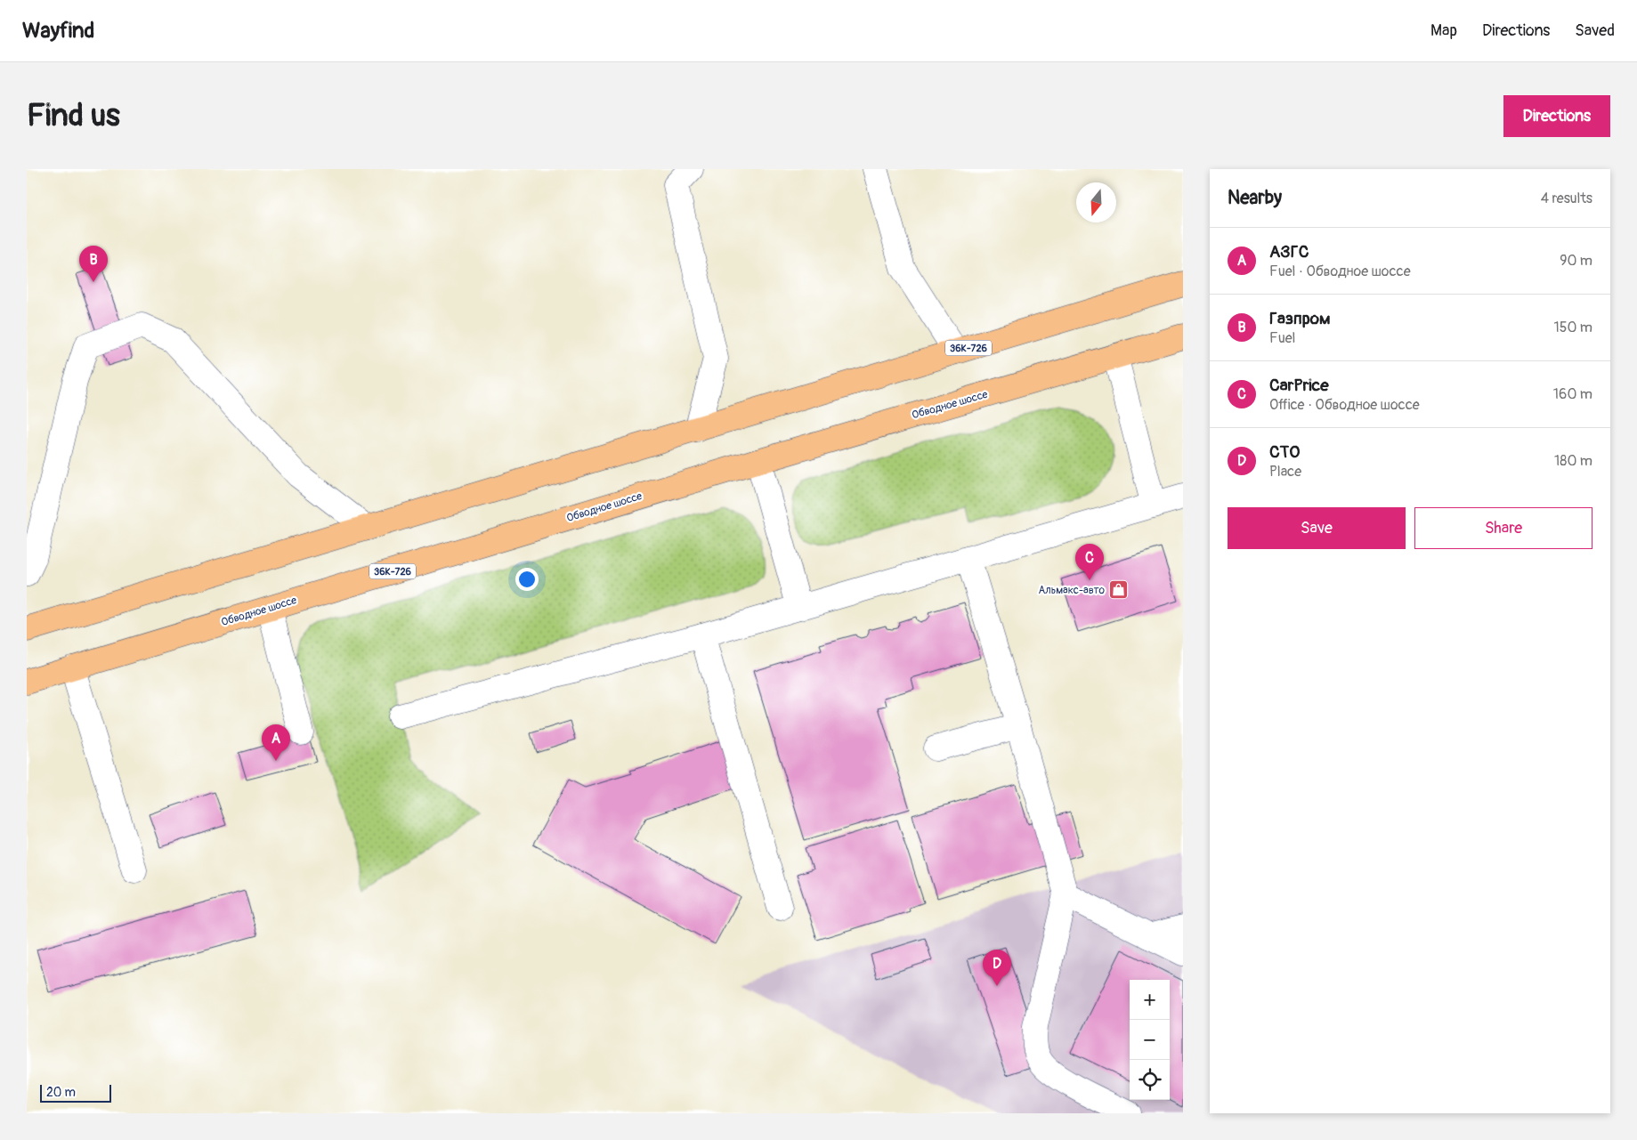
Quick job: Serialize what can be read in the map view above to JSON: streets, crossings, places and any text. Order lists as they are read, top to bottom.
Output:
{
  "streets": {
    "main road": ["36К-726", "Обводное шоссе"]
  },
  "places": {
    "shop": ["Альмакс-авто"]
  },
  "scale_bar": "20 m",
  "north": "bottom",
  "page": {
    "header": "Wayfind",
    "nav": ["Map", "Directions", "Saved"],
    "buttons": [
      "Directions",
      ["Save", "Share"]
    ],
    "title": "Find us",
    "heading": ["Nearby", "4 results"],
    "list": [
      {
        "mark": "A",
        "name": "АЗГС",
        "note": "Fuel · Обводное шоссе",
        "value": "90 m"
      },
      {
        "mark": "B",
        "name": "Газпром",
        "note": "Fuel",
        "value": "150 m"
      },
      {
        "mark": "C",
        "name": "CarPrice",
        "note": "Office · Обводное шоссе",
        "value": "160 m"
      },
      {
        "mark": "D",
        "name": "СТО",
        "note": "Place",
        "value": "180 m"
      }
    ],
    "pins": [
      "B",
      "C",
      "A",
      "D"
    ],
    "map_buttons": ["+", "−"],
    "scale": "20 m"
  }
}
